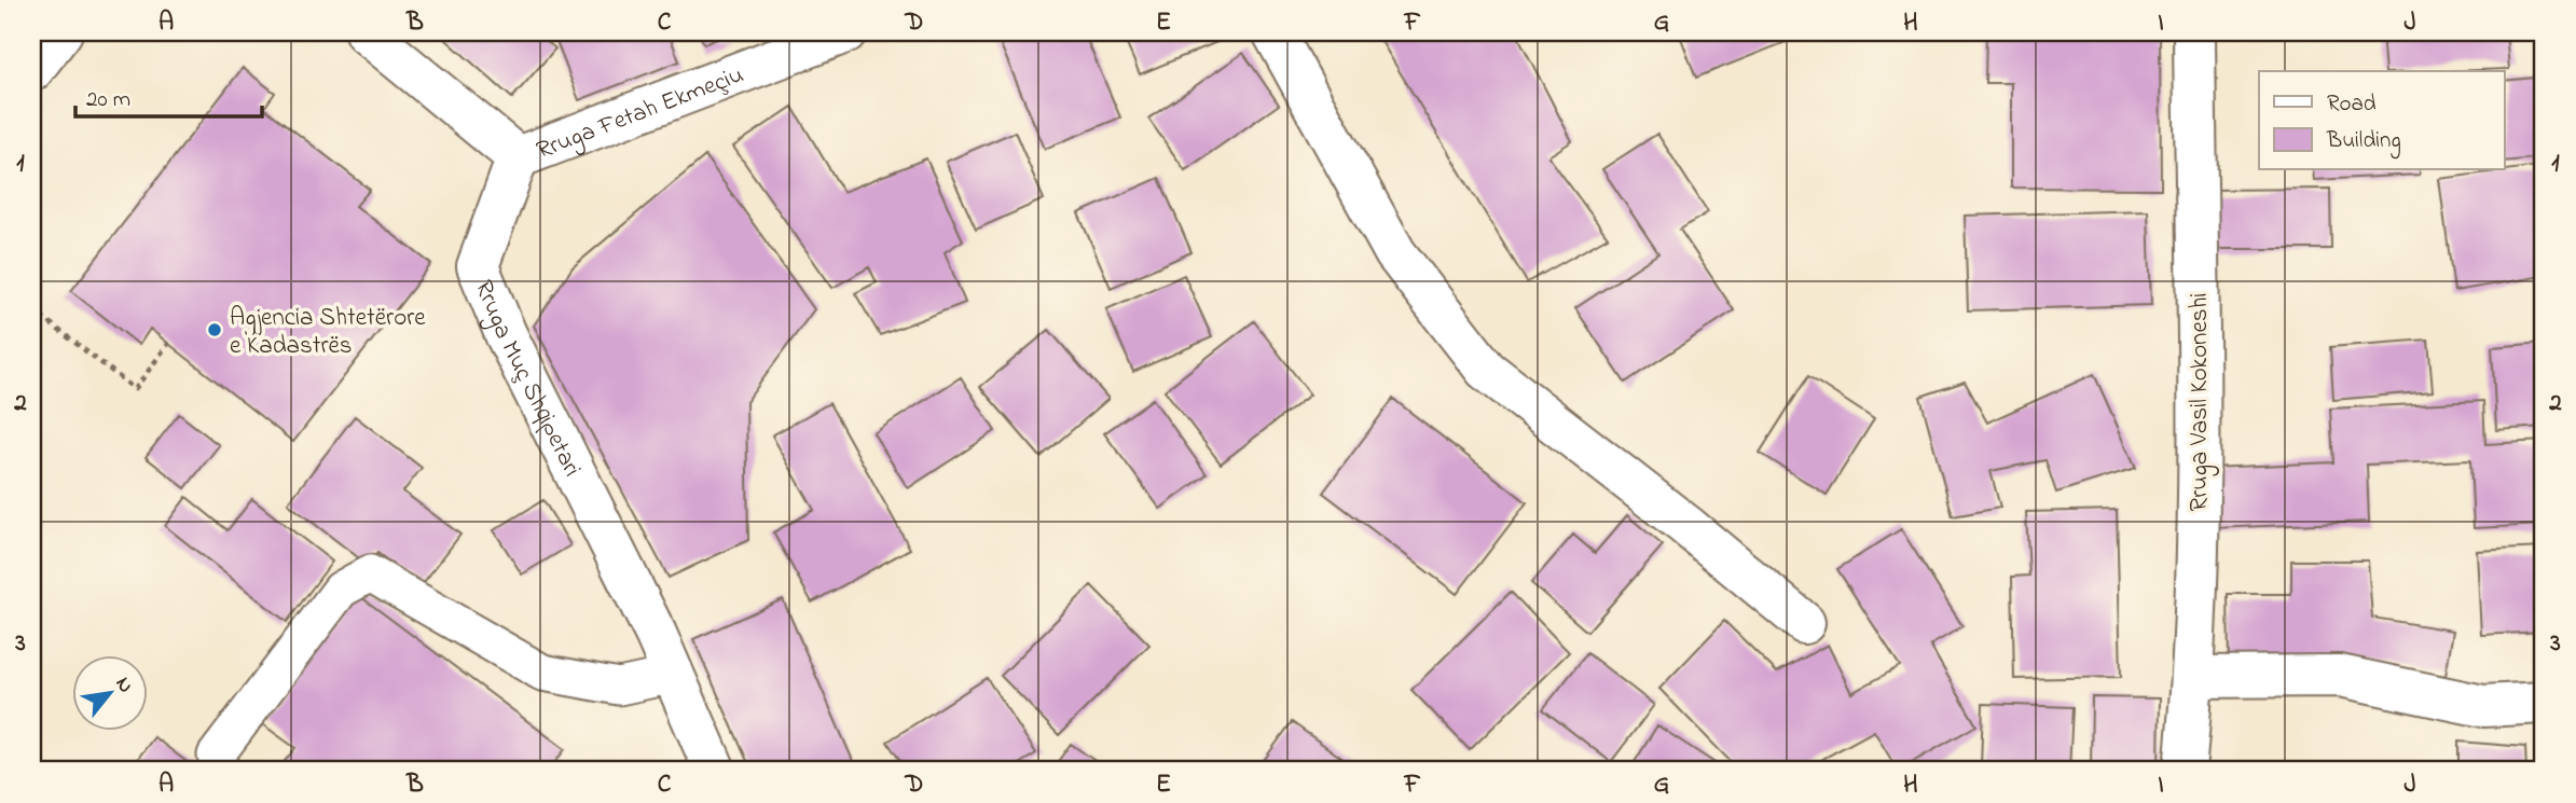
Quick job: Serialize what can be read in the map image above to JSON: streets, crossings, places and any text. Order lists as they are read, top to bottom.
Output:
{
  "streets": {
    "street": ["Rruga Fetah Ekmeçiu", "Rruga Muç Shqipetari", "Rruga Vasil Kokoneshi"]
  },
  "crossings": [
    ["Rruga Fetah Ekmeçiu", "Rruga Muç Shqipetari"]
  ],
  "places": ["Agjencia Shtetërore e Kadastrës"],
  "legend": ["Road", "Building"],
  "scale_bar": "20 m",
  "north": "top right",
  "grid": {
    "columns": [
      "A",
      "B",
      "C",
      "D",
      "E",
      "F",
      "G",
      "H",
      "I",
      "J"
    ],
    "rows": ["1", "2", "3"]
  }
}
